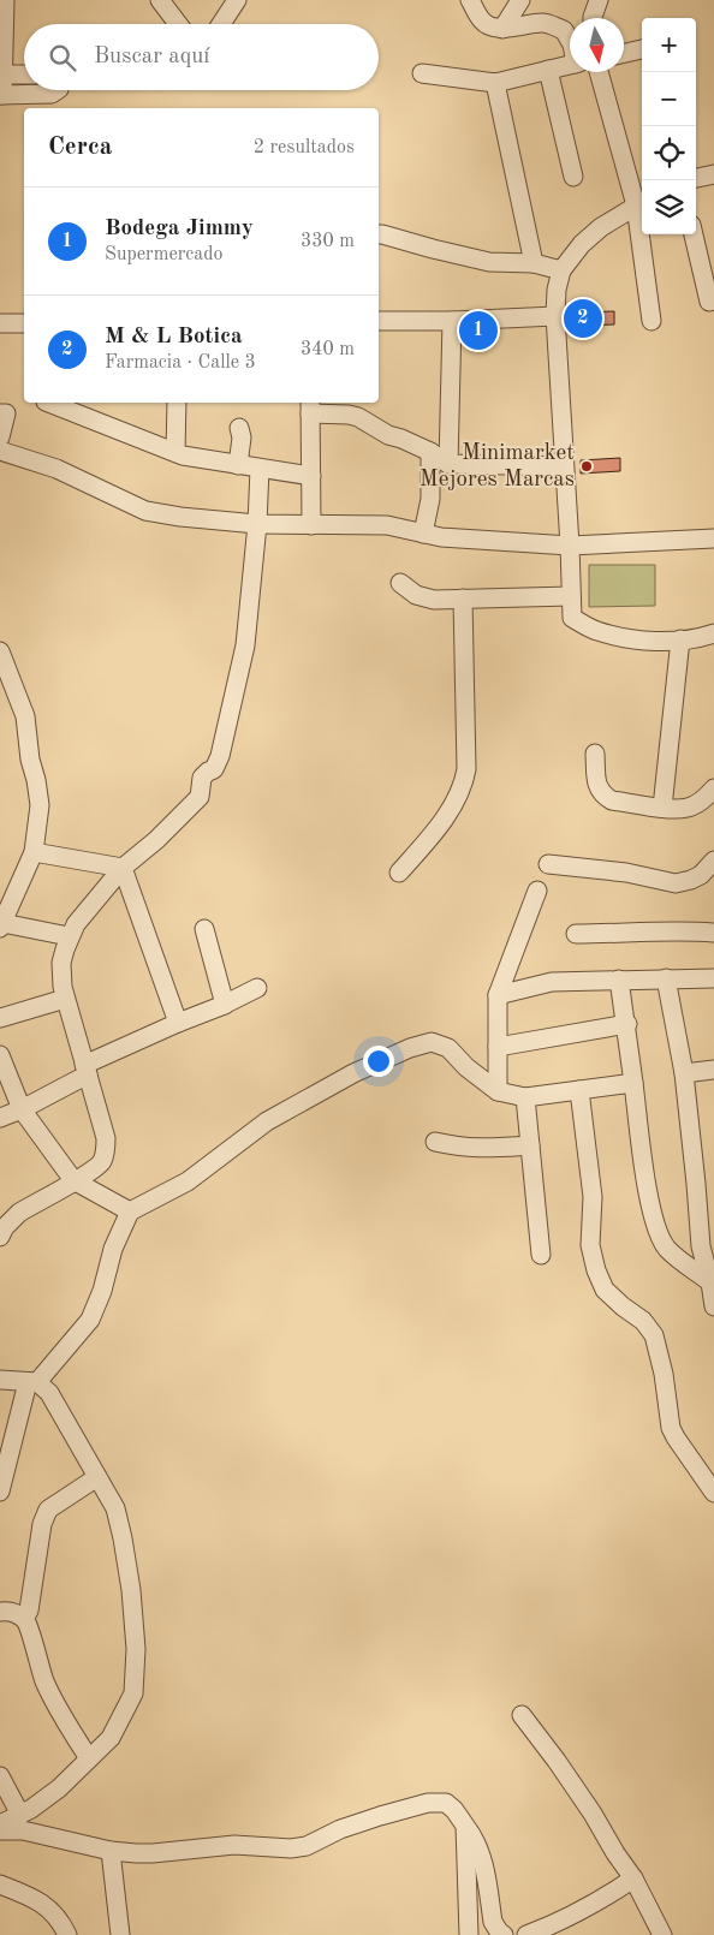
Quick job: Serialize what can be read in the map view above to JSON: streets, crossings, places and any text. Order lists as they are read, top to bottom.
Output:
{
  "places": ["Minimarket Mejores Marcas"],
  "north": "bottom",
  "page": {
    "map_buttons": ["+", "−"],
    "search": "Buscar aquí",
    "heading": ["Cerca", "2 resultados"],
    "list": [
      {
        "mark": "1",
        "name": "Bodega Jimmy",
        "note": "Supermercado",
        "value": "330 m"
      },
      {
        "mark": "2",
        "name": "M & L Botica",
        "note": "Farmacia · Calle 3",
        "value": "340 m"
      }
    ],
    "pins": ["2", "1"]
  }
}
